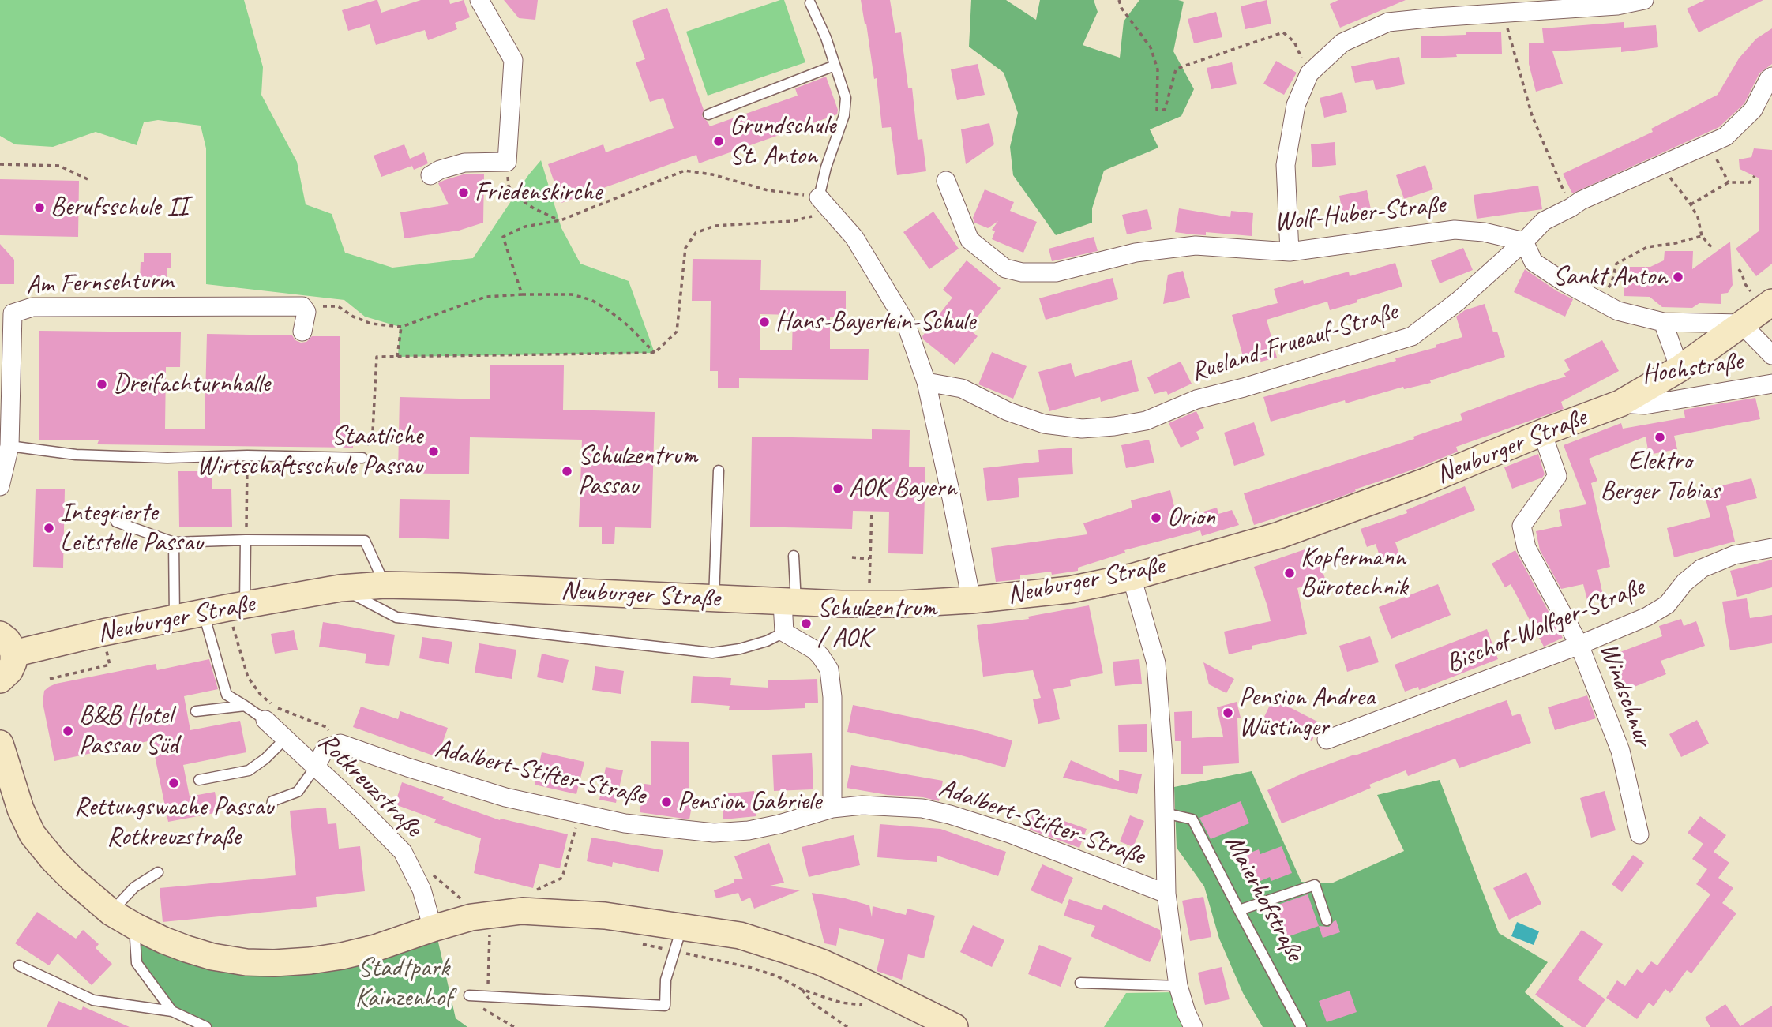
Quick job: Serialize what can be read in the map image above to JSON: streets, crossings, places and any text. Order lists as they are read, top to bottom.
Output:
{
  "streets": {
    "street": [
      "Wolf-Huber-Straße",
      "Am Fernsehturm",
      "Rueland-Frueauf-Straße",
      "Hochstraße",
      "Neuburger Straße",
      "Bischof-Wolfger-Straße",
      "Windschnur",
      "Adalbert-Stifter-Straße",
      "Rotkreuzstraße"
    ],
    "lane": ["Maierhofstraße"]
  },
  "crossings": [
    ["Wolf-Huber-Straße", "Rueland-Frueauf-Straße"],
    ["Hochstraße", "Neuburger Straße"],
    ["Neuburger Straße", "Windschnur"],
    ["Bischof-Wolfger-Straße", "Windschnur"]
  ],
  "parks": ["Stadtpark Kainzenhof"],
  "places": [
    "Grundschule St. Anton",
    "Friedenskirche",
    "Berufsschule II",
    "Sankt Anton",
    "Hans-Bayerlein-Schule",
    "Dreifachturnhalle",
    "Elektro Berger Tobias",
    "Staatliche Wirtschaftsschule Passau",
    "Schulzentrum Passau",
    "AOK Bayern",
    "Orion",
    "Integrierte Leitstelle Passau",
    "Kopfermann Bürotechnik",
    "Schulzentrum / AOK",
    "Pension Andrea Wüstinger",
    "B&B Hotel Passau Süd",
    "Rettungswache Passau Rotkreuzstraße",
    "Pension Gabriele"
  ]
}
